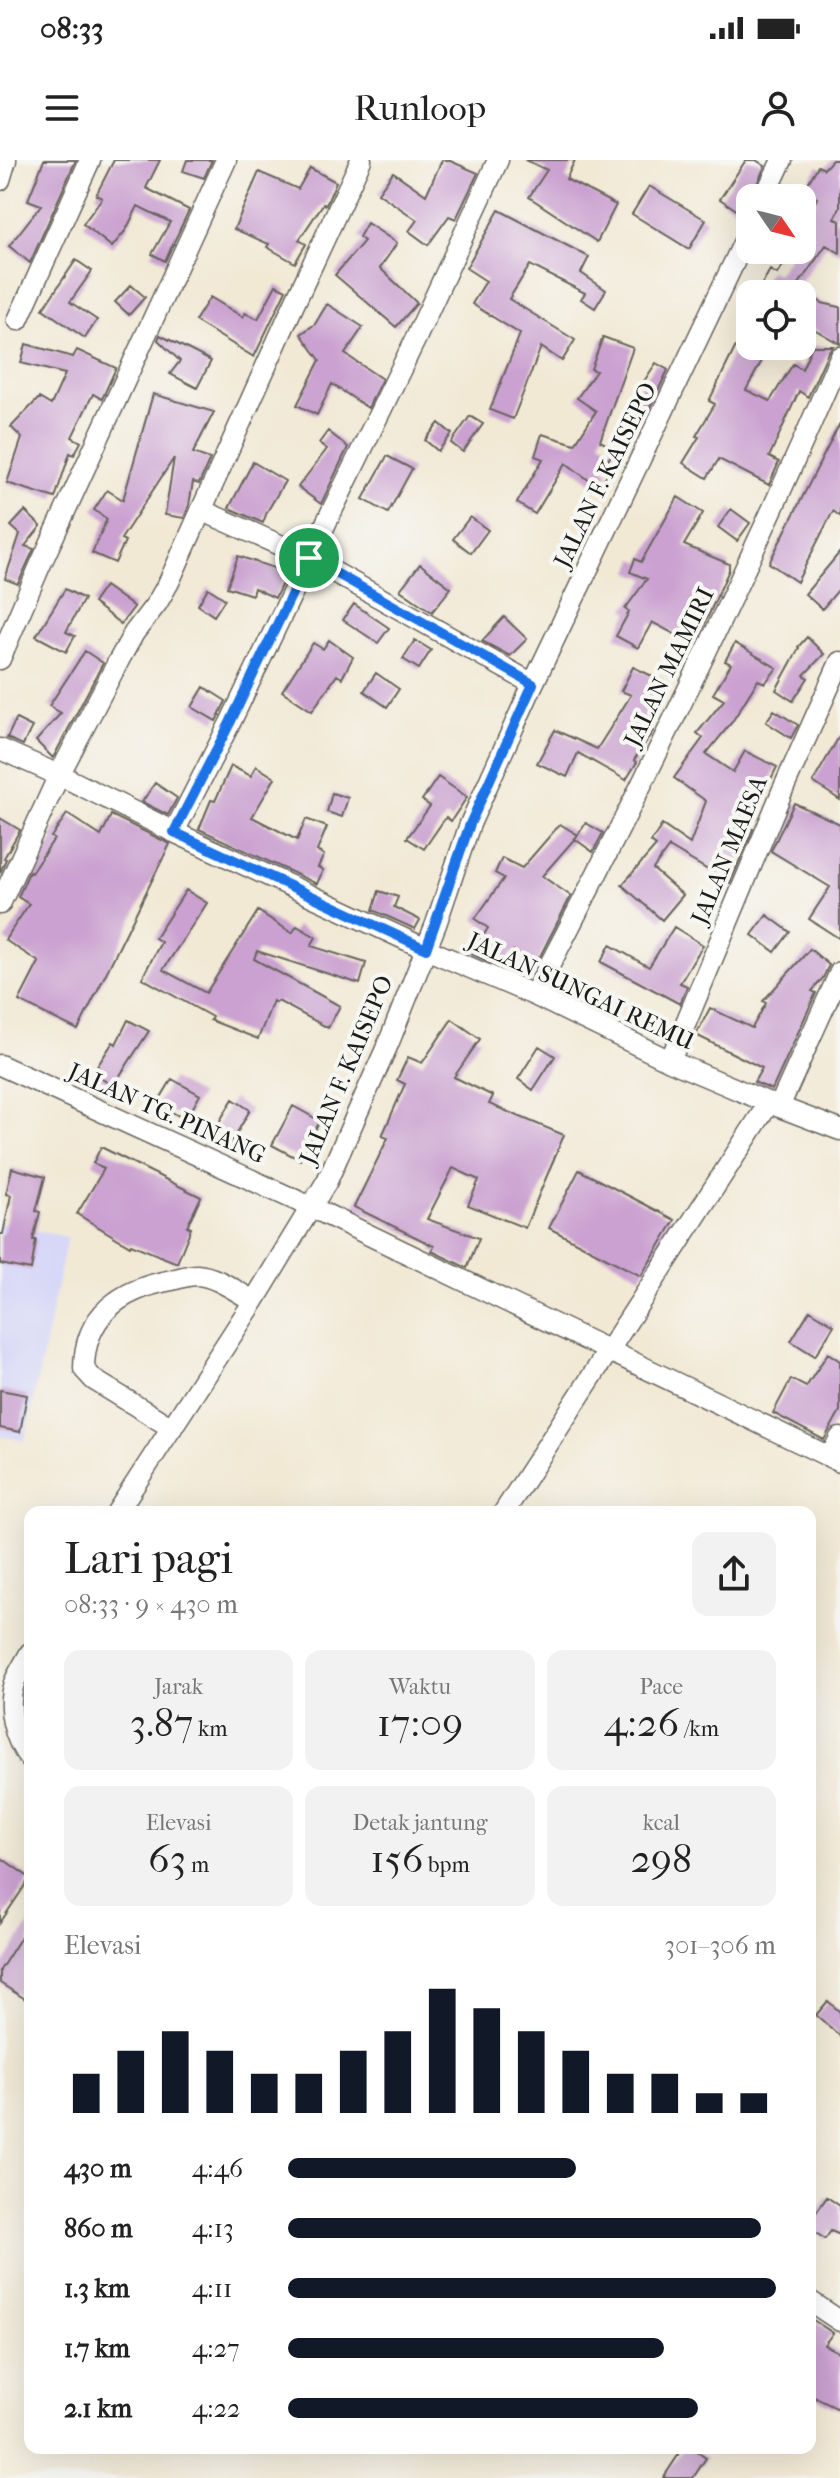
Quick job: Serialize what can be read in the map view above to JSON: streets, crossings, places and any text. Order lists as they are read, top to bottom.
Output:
{
  "streets": {
    "street": [
      "JALAN F. KAISEPO",
      "JALAN MAMIRI",
      "JALAN MAESA",
      "JALAN SUNGAI REMU",
      "JALAN TG. PINANG"
    ]
  },
  "crossings": [
    ["JALAN F. KAISEPO", "JALAN SUNGAI REMU"],
    ["JALAN F. KAISEPO", "JALAN TG. PINANG"],
    ["JALAN MAMIRI", "JALAN SUNGAI REMU"],
    ["JALAN MAESA", "JALAN SUNGAI REMU"]
  ],
  "north": "bottom right",
  "page": {
    "status": "08:33",
    "header": "Runloop",
    "heading": ["Lari pagi", "08:33 · 9 × 430 m"],
    "stats": [
      ["Jarak", "3.87 km"],
      ["Waktu", "17:09"],
      ["Pace", "4:26 /km"],
      ["Elevasi", "63 m"],
      ["Detak jantung", "156 bpm"],
      ["kcal", "298"]
    ],
    "chart": ["Elevasi", "301–306 m"],
    "list": [
      {
        "name": "430 m",
        "note": "4:46"
      },
      {
        "name": "860 m",
        "note": "4:13"
      },
      {
        "name": "1.3 km",
        "note": "4:11"
      },
      {
        "name": "1.7 km",
        "note": "4:27"
      },
      {
        "name": "2.1 km",
        "note": "4:22"
      }
    ]
  }
}
